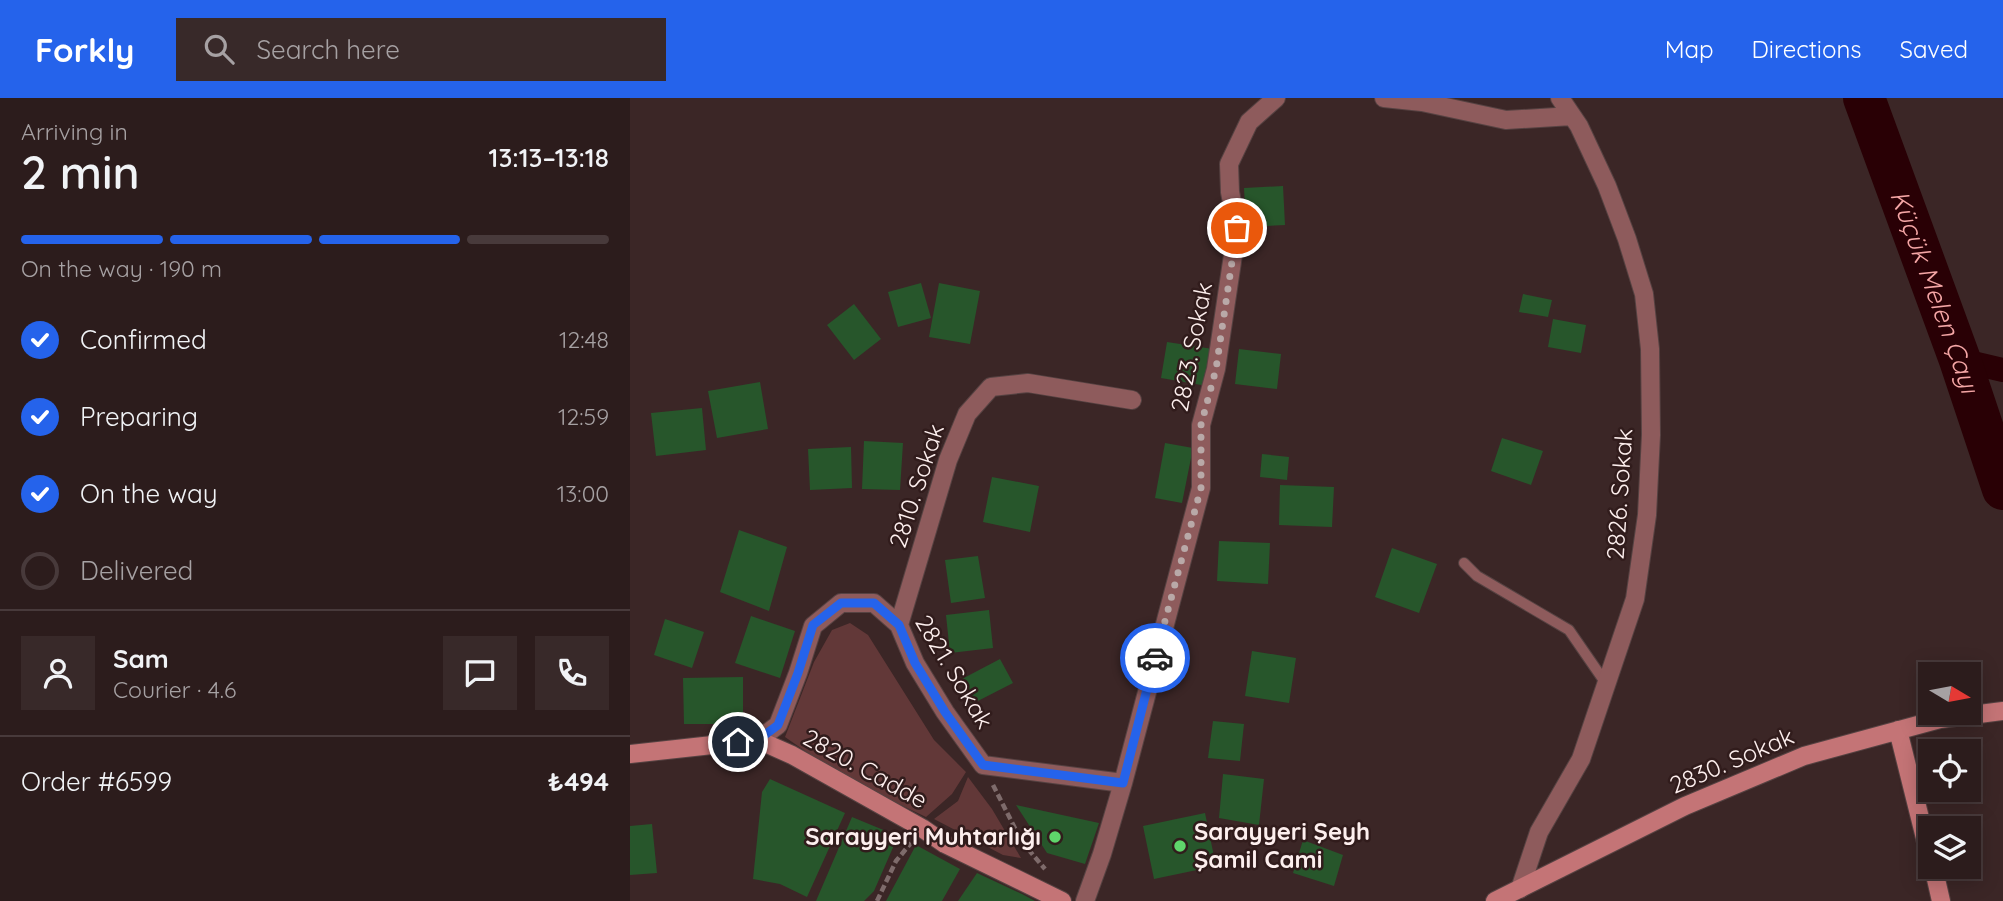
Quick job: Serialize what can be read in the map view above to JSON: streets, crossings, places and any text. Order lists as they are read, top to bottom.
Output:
{
  "streets": {
    "street": [
      "2823. Sokak",
      "2810. Sokak",
      "2826. Sokak",
      "2821. Sokak",
      "2830. Sokak",
      "2820. Cadde"
    ]
  },
  "crossings": [
    ["2810. Sokak", "2821. Sokak"],
    ["2826. Sokak", "2830. Sokak"],
    ["2821. Sokak", "2820. Cadde"]
  ],
  "water": ["Küçük Melen Çayı"],
  "places": ["Sarayyeri Muhtarlığı", "Sarayyeri Şeyh Şamil Cami"],
  "north": "right",
  "page": {
    "header": "Forkly",
    "search": "Search here",
    "nav": ["Map", "Directions", "Saved"],
    "heading": ["2 min", "Arriving in", "13:13–13:18"],
    "panel": [
      "Sam",
      "Courier · 4.6",
      "Order #6599",
      "₺494"
    ],
    "bar": "On the way · 190 m",
    "list": [
      ["Confirmed", "12:48"],
      ["Preparing", "12:59"],
      ["On the way", "13:00"],
      "Delivered"
    ]
  }
}
